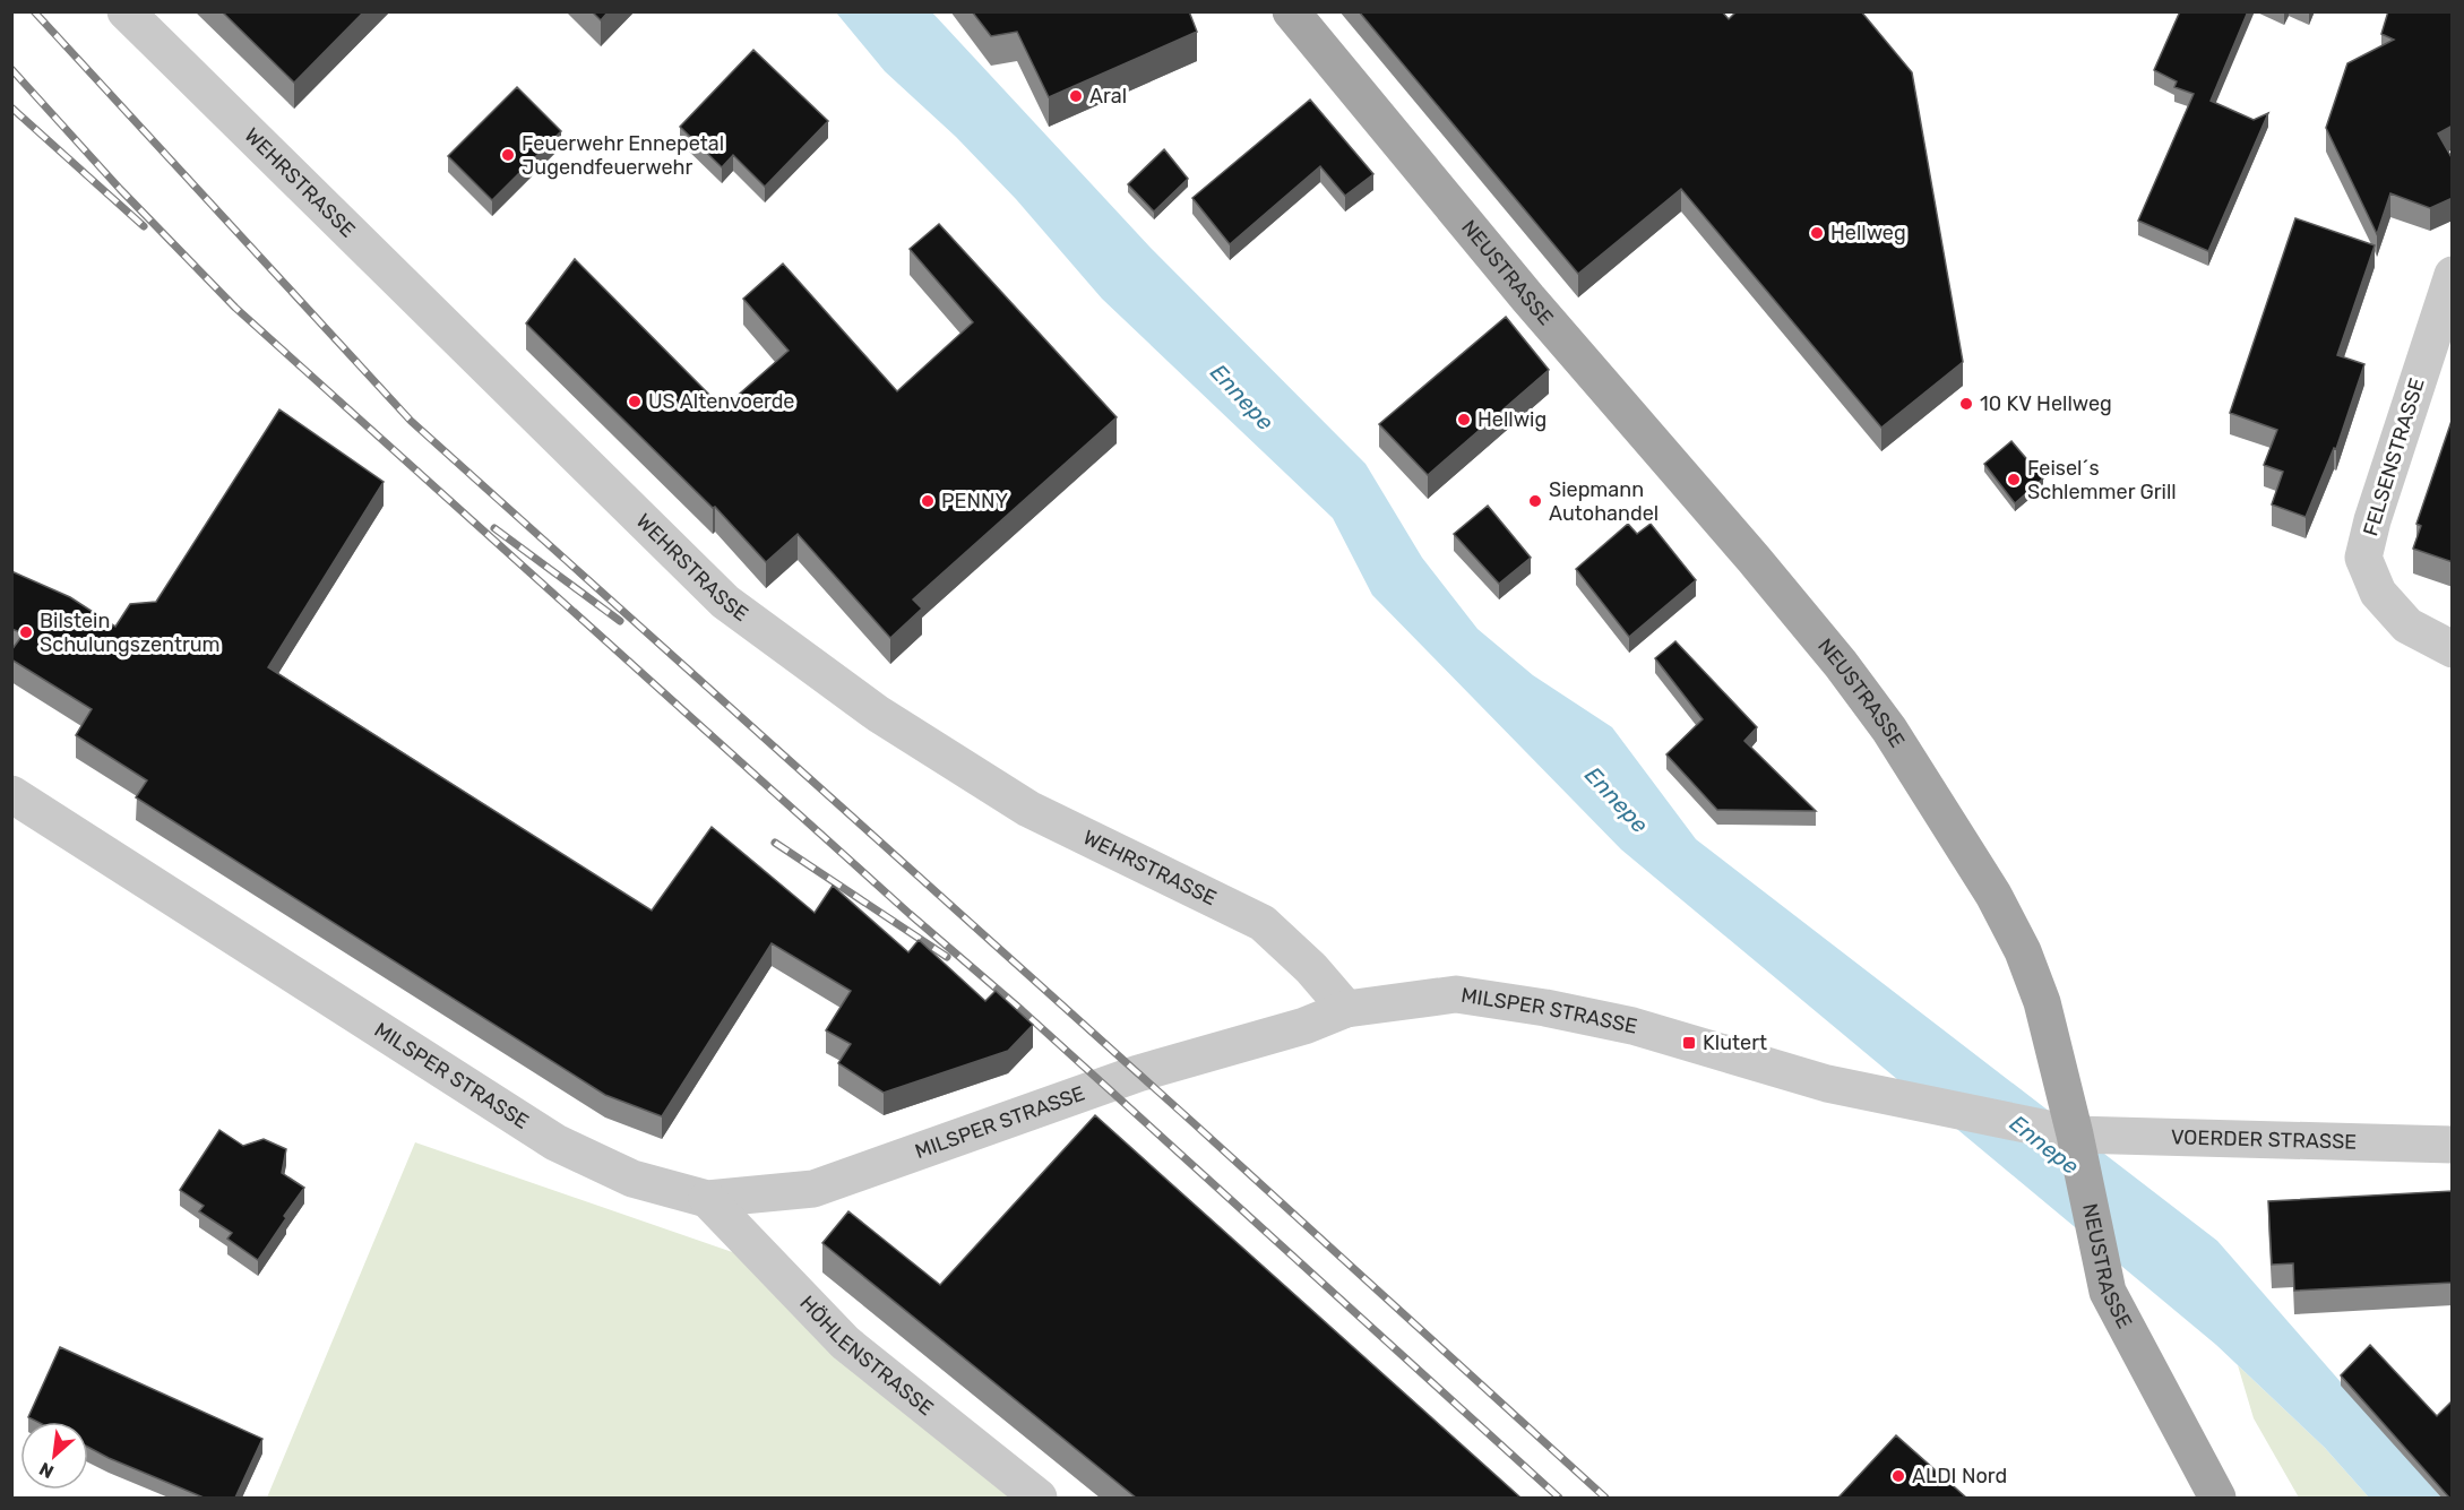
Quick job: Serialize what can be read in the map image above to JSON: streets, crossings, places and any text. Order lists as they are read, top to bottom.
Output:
{
  "streets": {
    "main road": ["NEUSTRASSE"],
    "street": [
      "WEHRSTRASSE",
      "FELSENSTRASSE",
      "MILSPER STRASSE",
      "VOERDER STRASSE",
      "HÖHLENSTRASSE"
    ]
  },
  "crossings": [
    ["WEHRSTRASSE", "MILSPER STRASSE"],
    ["NEUSTRASSE", "MILSPER STRASSE"],
    ["NEUSTRASSE", "VOERDER STRASSE"],
    ["MILSPER STRASSE", "VOERDER STRASSE"],
    ["MILSPER STRASSE", "HÖHLENSTRASSE"]
  ],
  "water": ["Ennepe"],
  "places": {
    "other": [
      "Aral",
      "Feuerwehr Ennepetal Jugendfeuerwehr",
      "Hellweg",
      "US Altenvoerde",
      "10 KV Hellweg",
      "Hellwig",
      "Feisel´s Schlemmer Grill",
      "PENNY",
      "Siepmann Autohandel",
      "Bilstein Schulungszentrum",
      "ALDI Nord"
    ],
    "transit": ["Klutert"]
  },
  "north": "bottom left"
}
